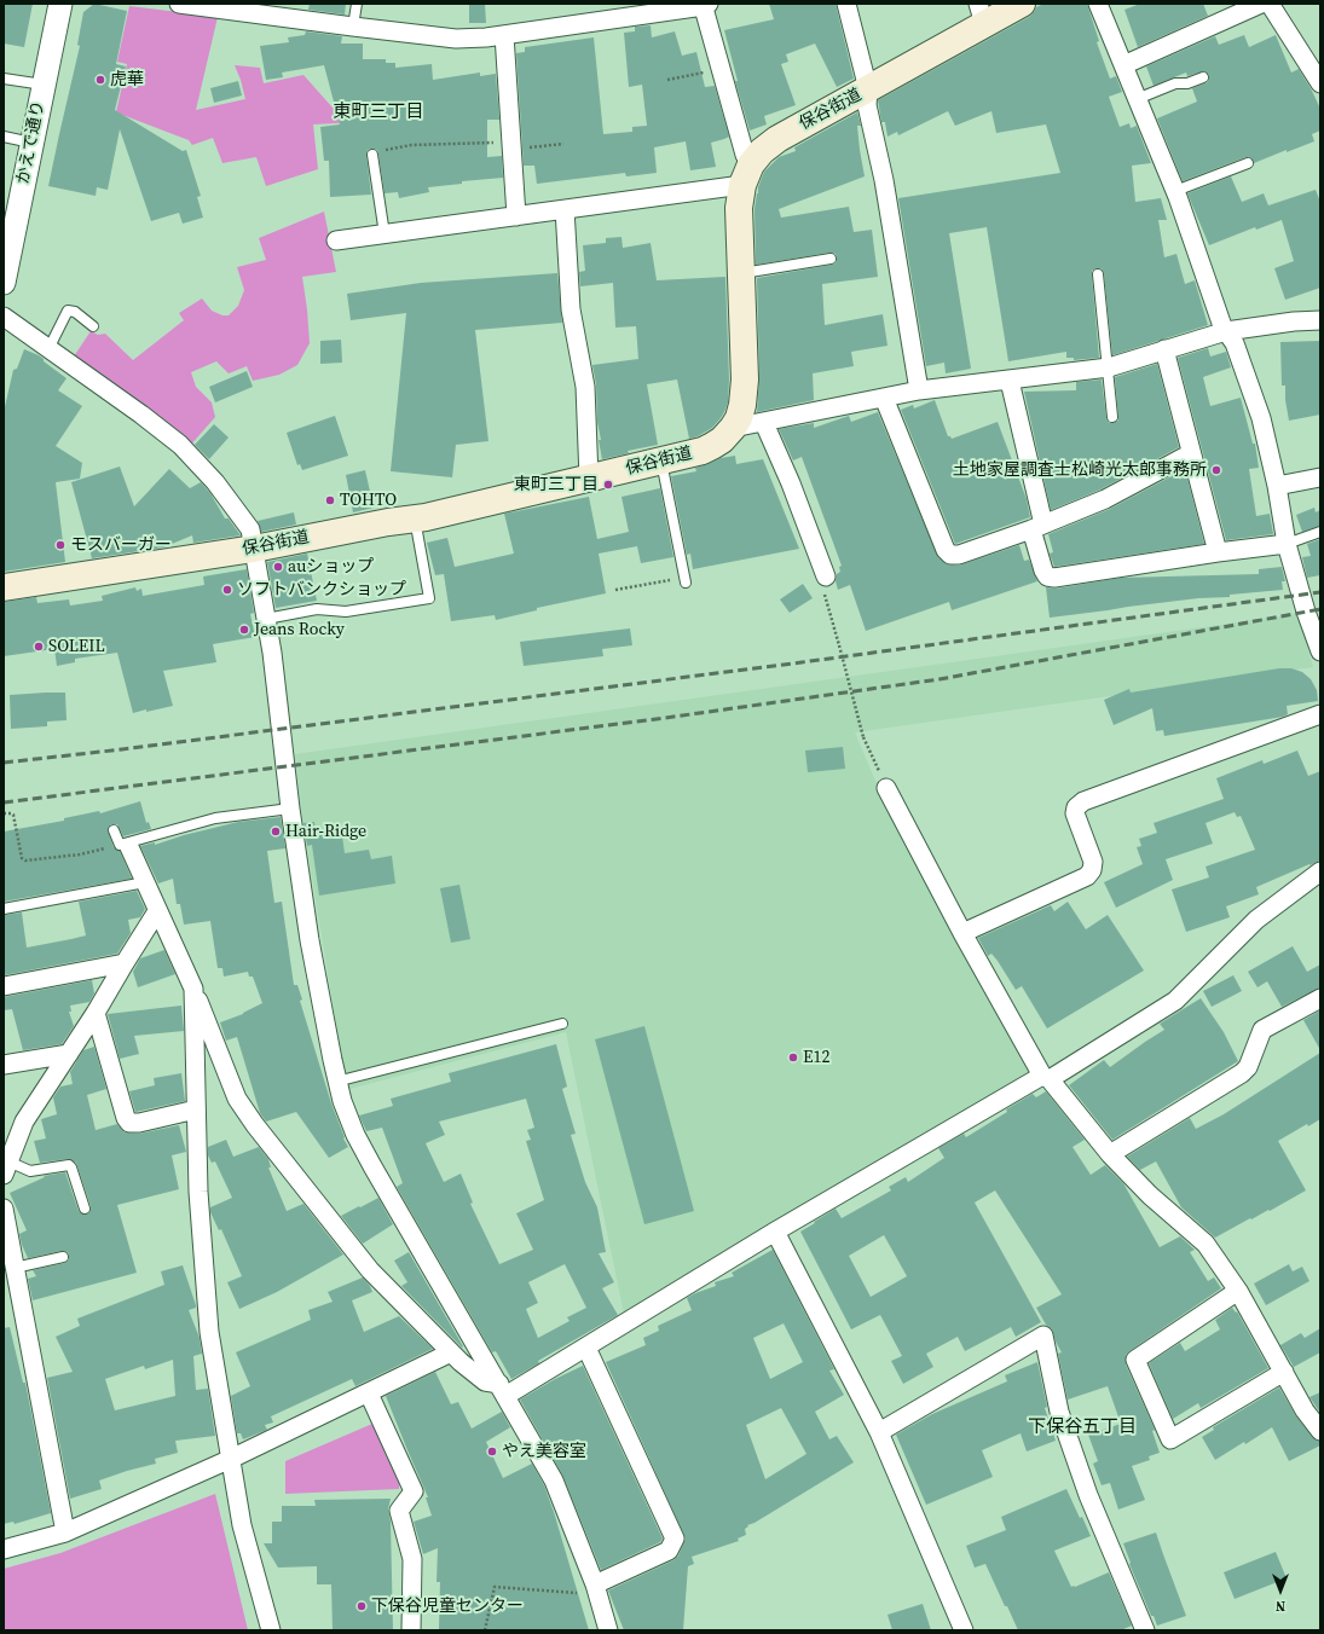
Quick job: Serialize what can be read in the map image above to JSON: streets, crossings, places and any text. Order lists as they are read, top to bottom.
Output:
{
  "streets": {
    "main road": ["保谷街道"],
    "street": ["かえで通り"]
  },
  "districts": ["東町三丁目", "下保谷五丁目"],
  "places": [
    "虎華",
    "土地家屋調査士松崎光太郎事務所",
    "東町三丁目",
    "TOHTO",
    "モスバーガー",
    "auショップ",
    "ソフトバンクショップ",
    "Jeans Rocky",
    "SOLEIL",
    "Hair-Ridge",
    "E12",
    "やえ美容室",
    "下保谷児童センター"
  ],
  "north": "bottom"
}
